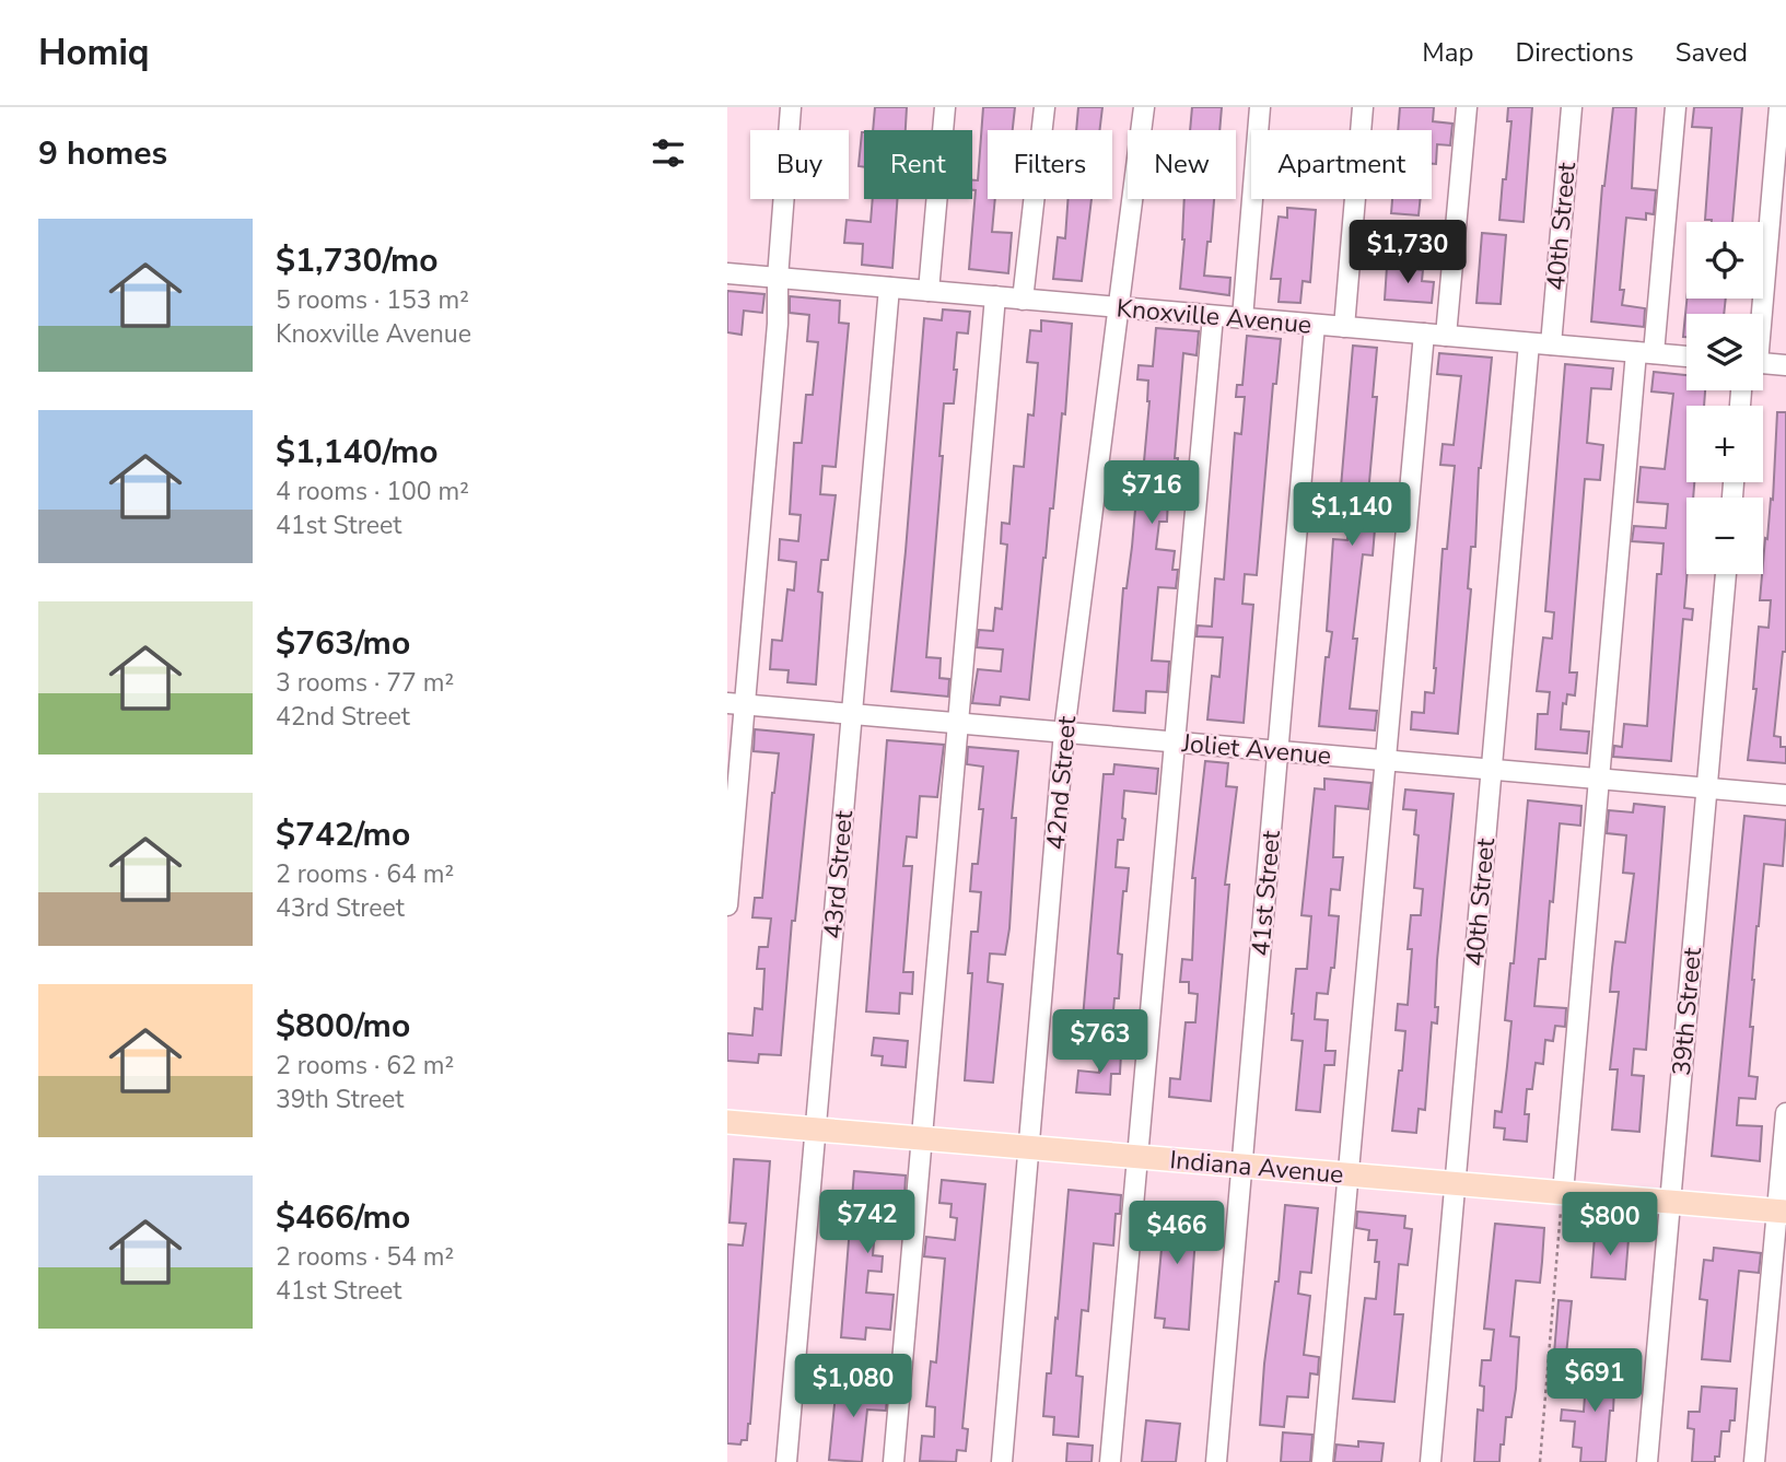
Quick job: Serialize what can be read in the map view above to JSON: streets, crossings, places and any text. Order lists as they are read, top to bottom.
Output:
{
  "streets": {
    "main road": ["Indiana Avenue"],
    "street": [
      "40th Street",
      "Knoxville Avenue",
      "Joliet Avenue",
      "42nd Street",
      "43rd Street",
      "41st Street",
      "39th Street"
    ]
  },
  "crossings": [
    ["40th Street", "Knoxville Avenue"],
    ["40th Street", "Joliet Avenue"],
    ["40th Street", "Indiana Avenue"],
    ["Knoxville Avenue", "42nd Street"],
    ["Knoxville Avenue", "43rd Street"],
    ["Knoxville Avenue", "41st Street"],
    ["Joliet Avenue", "42nd Street"],
    ["Joliet Avenue", "43rd Street"],
    ["Joliet Avenue", "41st Street"],
    ["Joliet Avenue", "39th Street"],
    ["42nd Street", "Indiana Avenue"],
    ["43rd Street", "Indiana Avenue"],
    ["41st Street", "Indiana Avenue"],
    ["39th Street", "Indiana Avenue"]
  ],
  "page": {
    "header": "Homiq",
    "nav": ["Map", "Directions", "Saved"],
    "heading": "9 homes",
    "chip": [
      "Buy",
      "Rent",
      "Filters",
      "New",
      "Apartment"
    ],
    "list": [
      {
        "name": "$1,730/mo",
        "note": "5 rooms · 153 m² · Knoxville Avenue"
      },
      {
        "name": "$1,140/mo",
        "note": "4 rooms · 100 m² · 41st Street"
      },
      {
        "name": "$763/mo",
        "note": "3 rooms · 77 m² · 42nd Street"
      },
      {
        "name": "$742/mo",
        "note": "2 rooms · 64 m² · 43rd Street"
      },
      {
        "name": "$800/mo",
        "note": "2 rooms · 62 m² · 39th Street"
      },
      {
        "name": "$466/mo",
        "note": "2 rooms · 54 m² · 41st Street"
      }
    ],
    "price": [
      "$1,730",
      "$716",
      "$1,140",
      "$763",
      "$742",
      "$800",
      "$466",
      "$691",
      "$1,080"
    ],
    "map_buttons": ["+", "−"]
  }
}
